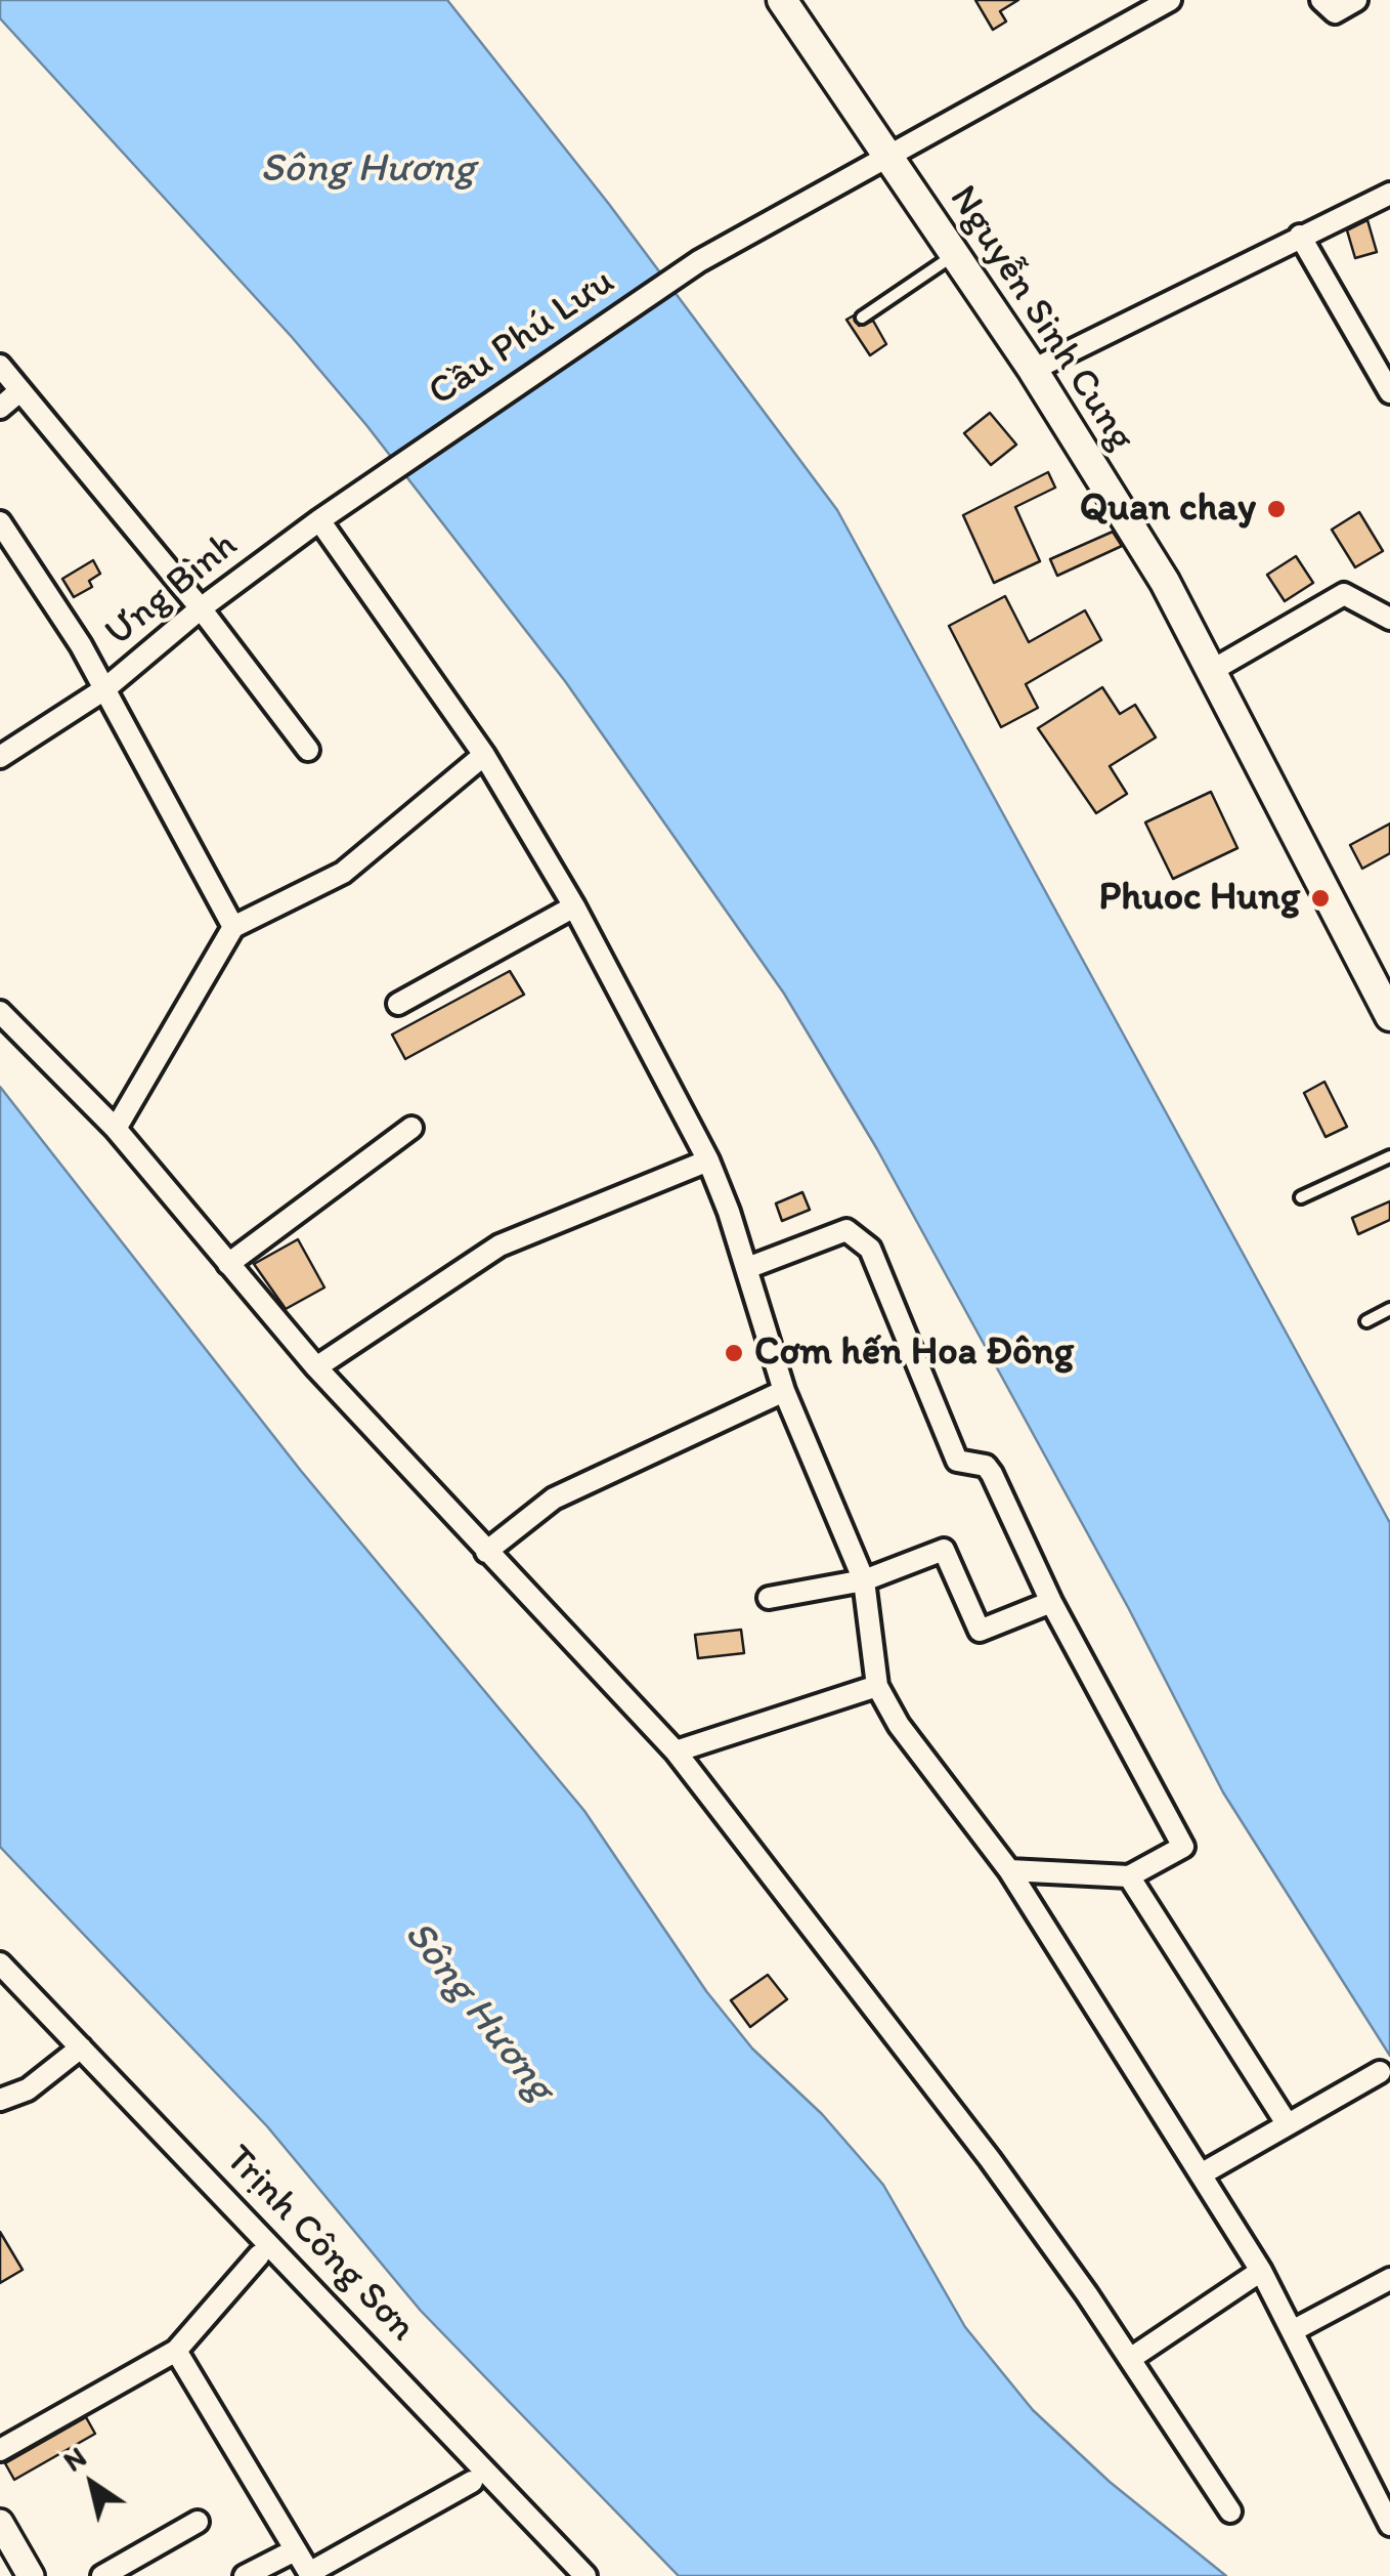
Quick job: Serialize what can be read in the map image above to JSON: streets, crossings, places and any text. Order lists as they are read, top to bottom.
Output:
{
  "streets": {
    "main road": ["Nguyễn Sinh Cung"],
    "street": ["Cầu Phú Lưu", "Ưng Bình", "Trịnh Công Sơn"]
  },
  "crossings": [
    ["Nguyễn Sinh Cung", "Cầu Phú Lưu"],
    ["Cầu Phú Lưu", "Ưng Bình"]
  ],
  "water": ["Sông Hương"],
  "places": ["Quan chay", "Phuoc Hung", "Cơm hến Hoa Đông"],
  "north": "top left"
}
